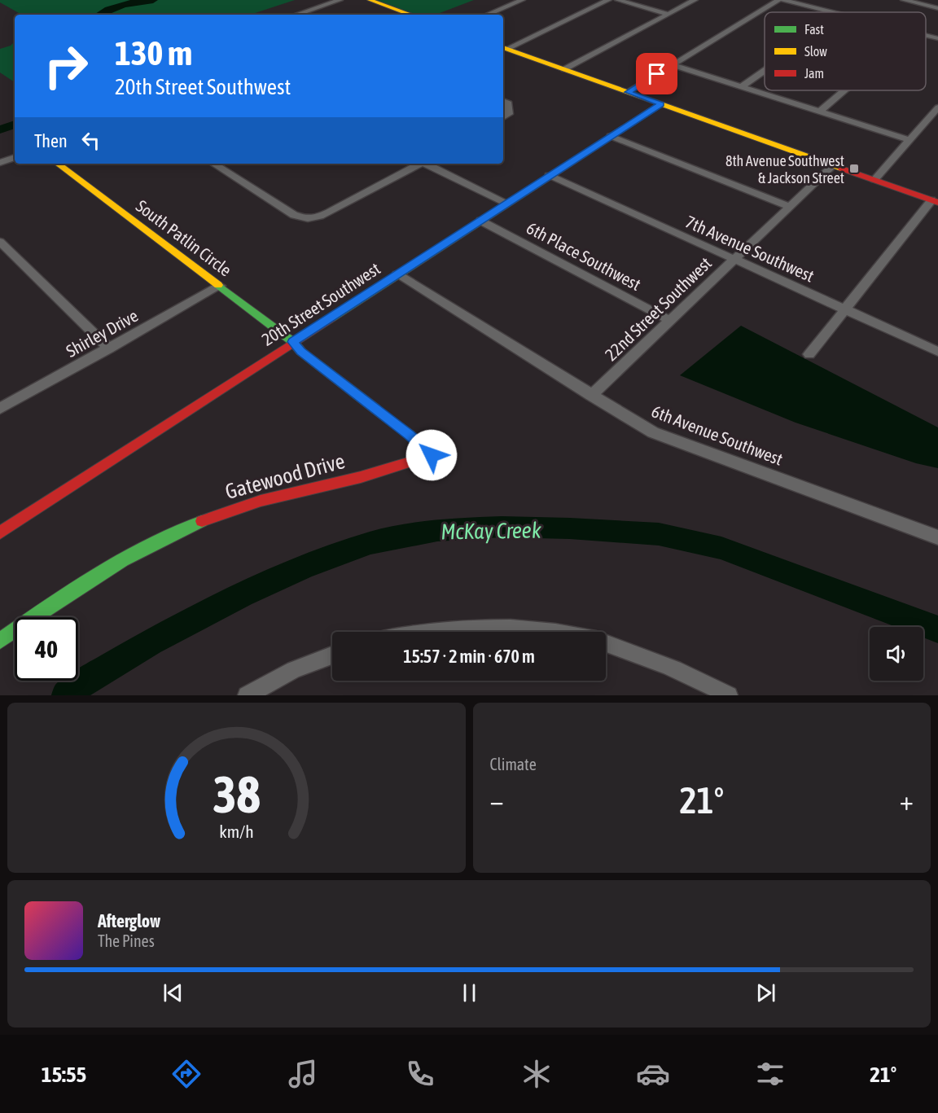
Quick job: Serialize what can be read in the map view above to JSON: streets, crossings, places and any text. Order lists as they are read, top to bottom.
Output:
{
  "streets": {
    "street": [
      "South Patlin Circle",
      "7th Avenue Southwest",
      "6th Place Southwest",
      "20th Street Southwest",
      "22nd Street Southwest",
      "Shirley Drive",
      "6th Avenue Southwest",
      "Gatewood Drive"
    ]
  },
  "crossings": [
    ["South Patlin Circle", "20th Street Southwest"],
    ["South Patlin Circle", "Shirley Drive"],
    ["South Patlin Circle", "Gatewood Drive"],
    ["7th Avenue Southwest", "20th Street Southwest"],
    ["7th Avenue Southwest", "22nd Street Southwest"],
    ["6th Place Southwest", "20th Street Southwest"],
    ["6th Place Southwest", "22nd Street Southwest"],
    ["20th Street Southwest", "6th Avenue Southwest"],
    ["20th Street Southwest", "Gatewood Drive"],
    ["22nd Street Southwest", "6th Avenue Southwest"]
  ],
  "water": ["McKay Creek"],
  "places": {
    "transit": ["8th Avenue Southwest & Jackson Street"]
  },
  "legend": ["Fast", "Slow", "Jam"],
  "page": {
    "turn": ["130 m", "20th Street Southwest"],
    "then": "Then",
    "limit": "40",
    "trip": "15:57 · 2 min · 670 m",
    "tile": "Climate",
    "heat": ["−", "21°", "+"],
    "song": ["Afterglow", "The Pines"],
    "tabs": ["15:55", "21°"],
    "gauge": ["38", "km/h"]
  }
}
